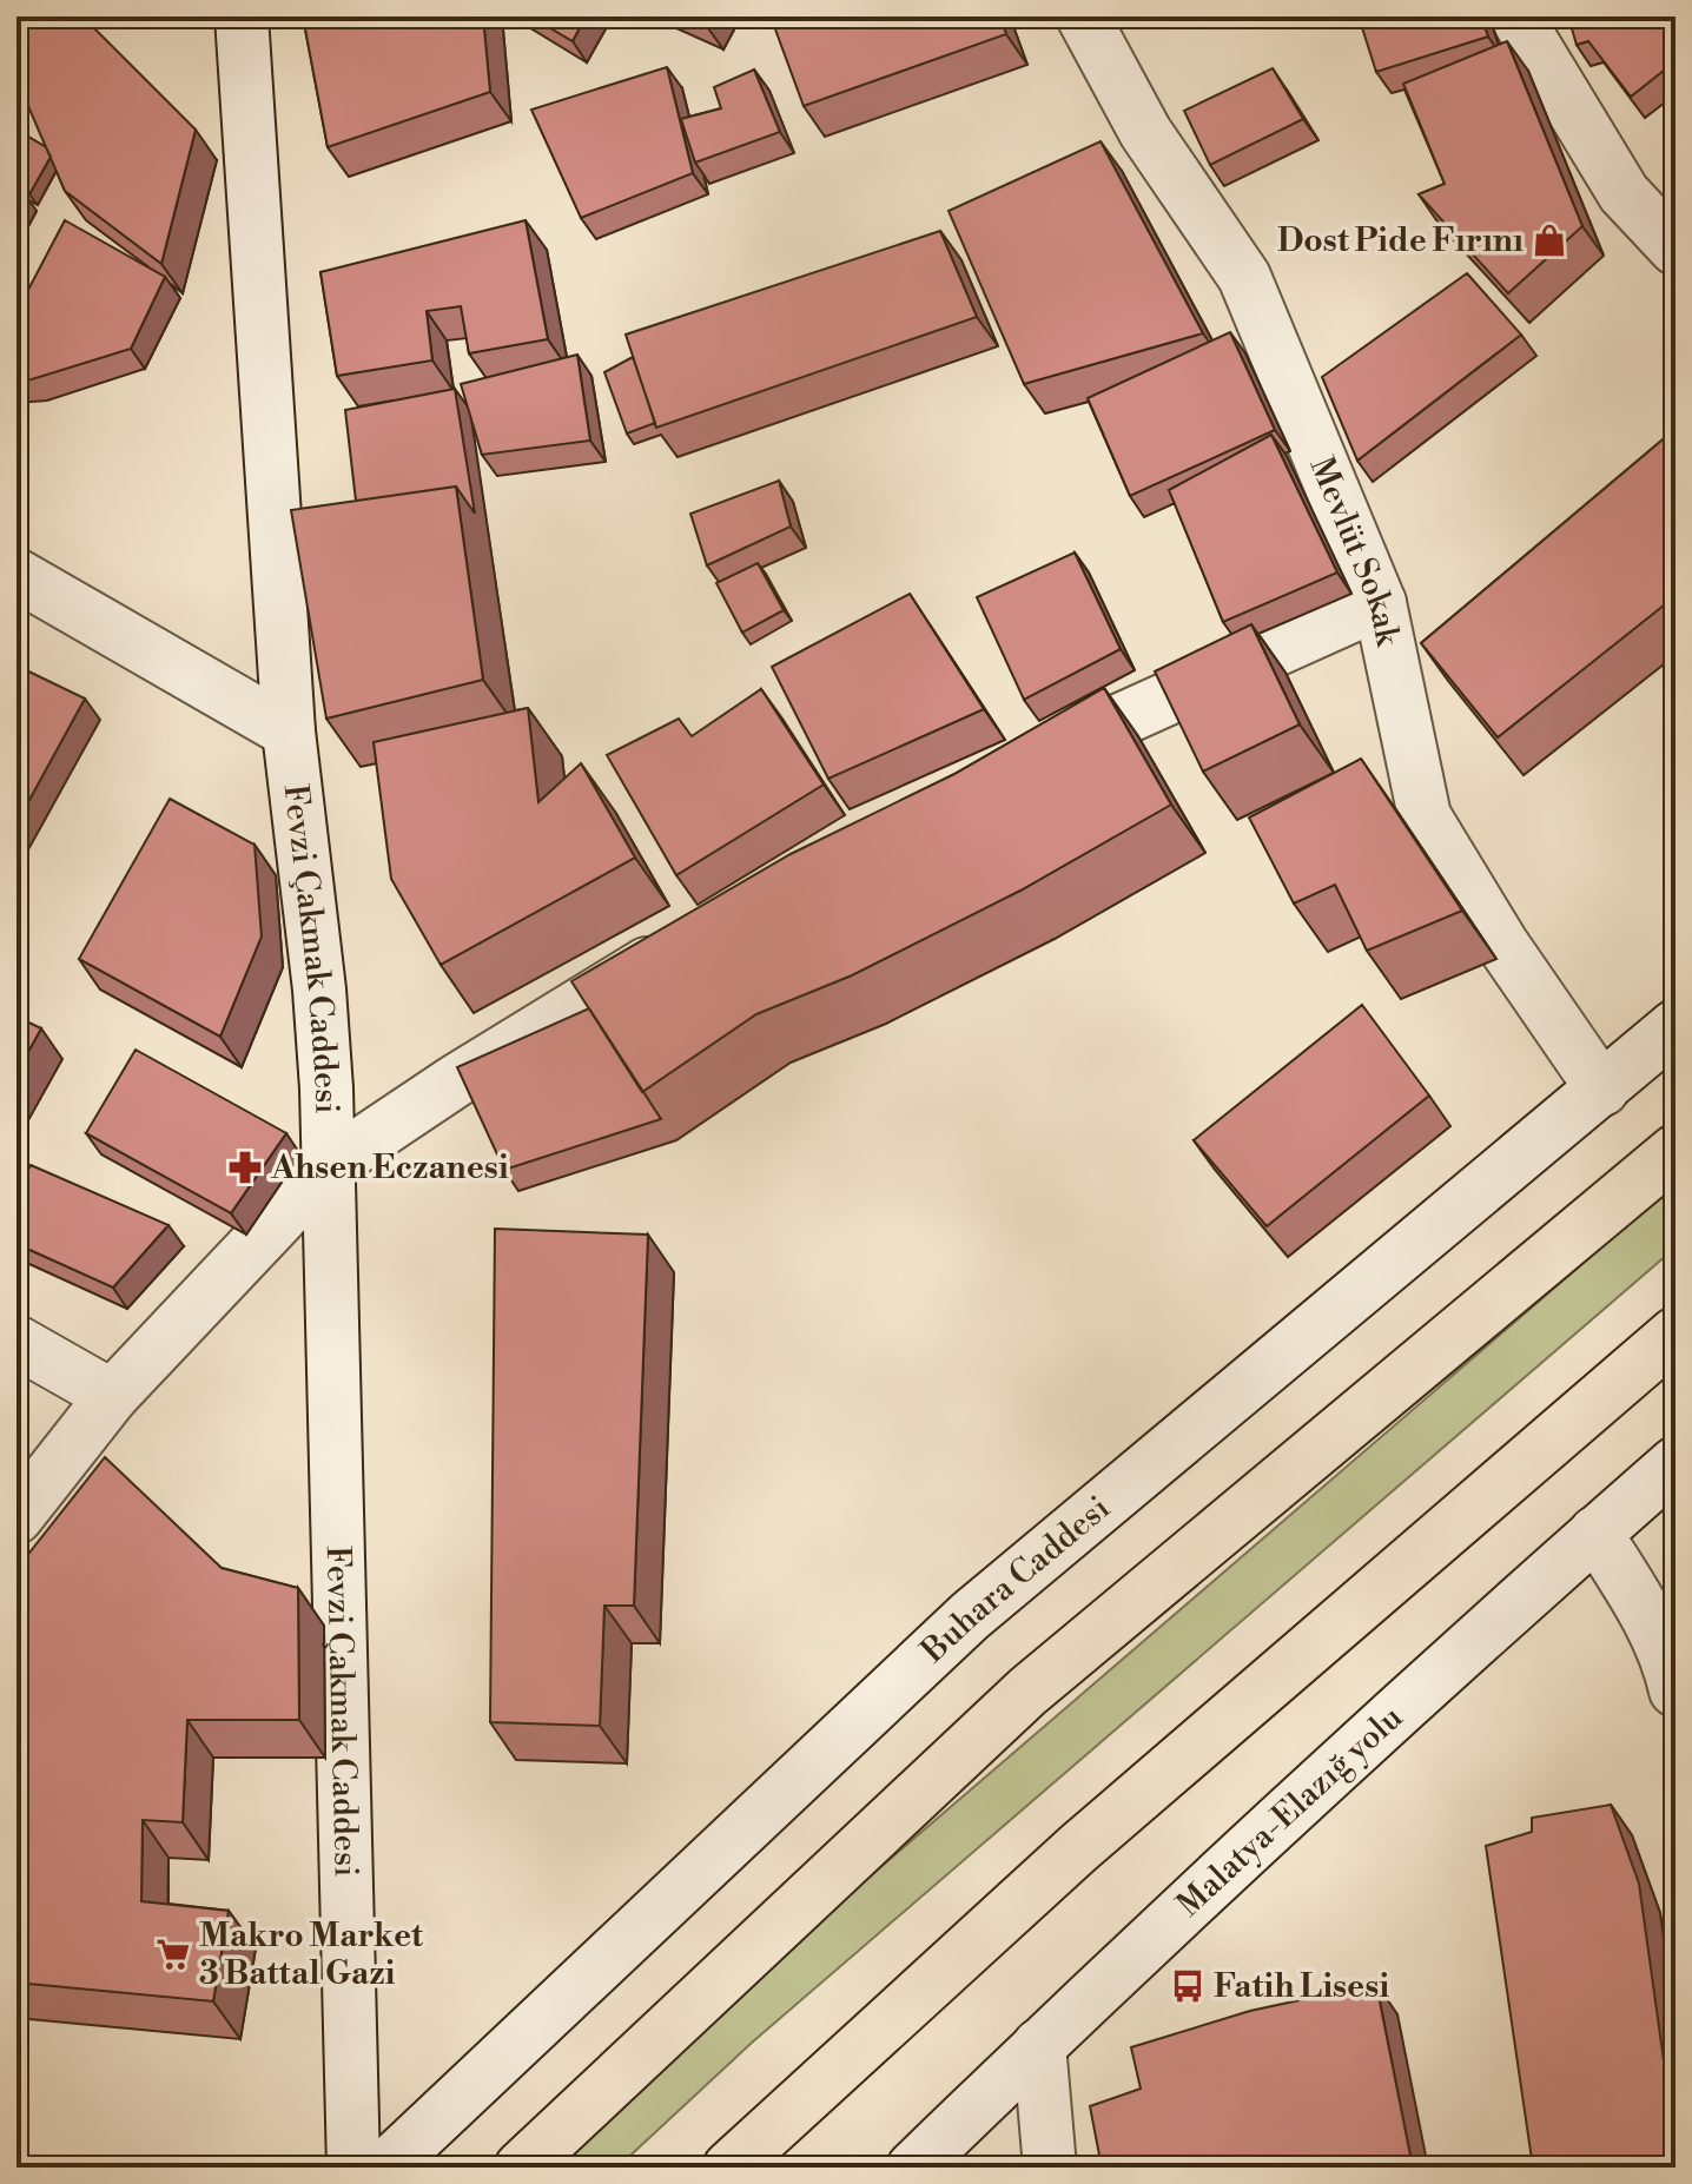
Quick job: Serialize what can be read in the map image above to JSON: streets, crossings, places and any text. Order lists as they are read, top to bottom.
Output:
{
  "streets": {
    "street": [
      "Mevlüt Sokak",
      "Fevzi Çakmak Caddesi",
      "Buhara Caddesi",
      "Malatya-Elazığ yolu"
    ]
  },
  "crossings": [
    ["Mevlüt Sokak", "Buhara Caddesi"]
  ],
  "places": {
    "shop": ["Dost Pide Fırını"],
    "pharmacy": ["Ahsen Eczanesi"],
    "supermarket": ["Makro Market 3 Battal Gazi"],
    "bus stop": ["Fatih Lisesi"]
  }
}
